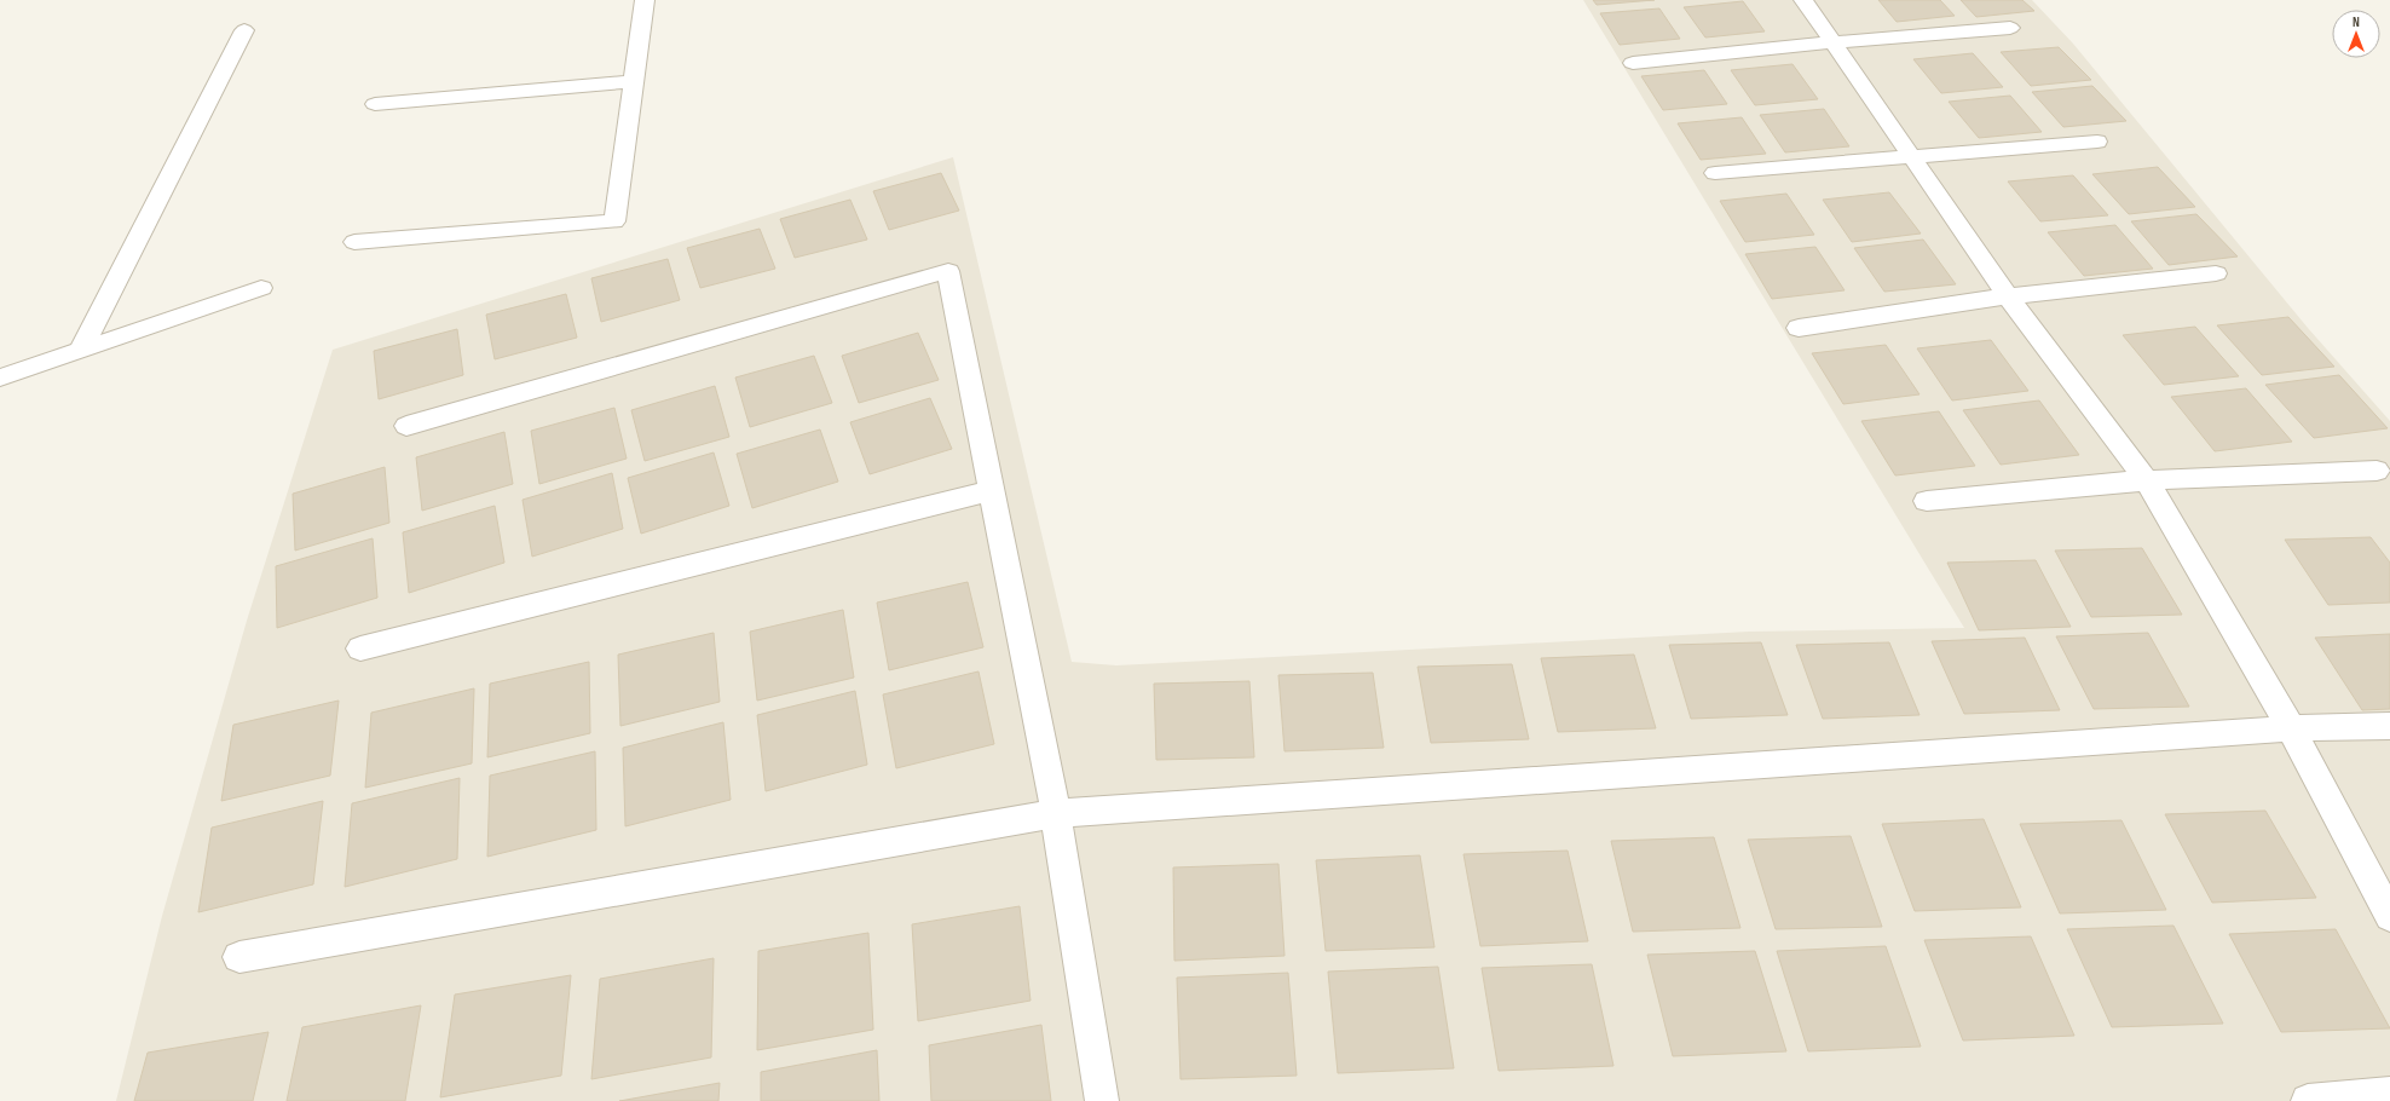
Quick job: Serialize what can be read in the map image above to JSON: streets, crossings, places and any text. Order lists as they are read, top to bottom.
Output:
{
  "north": "top"
}
